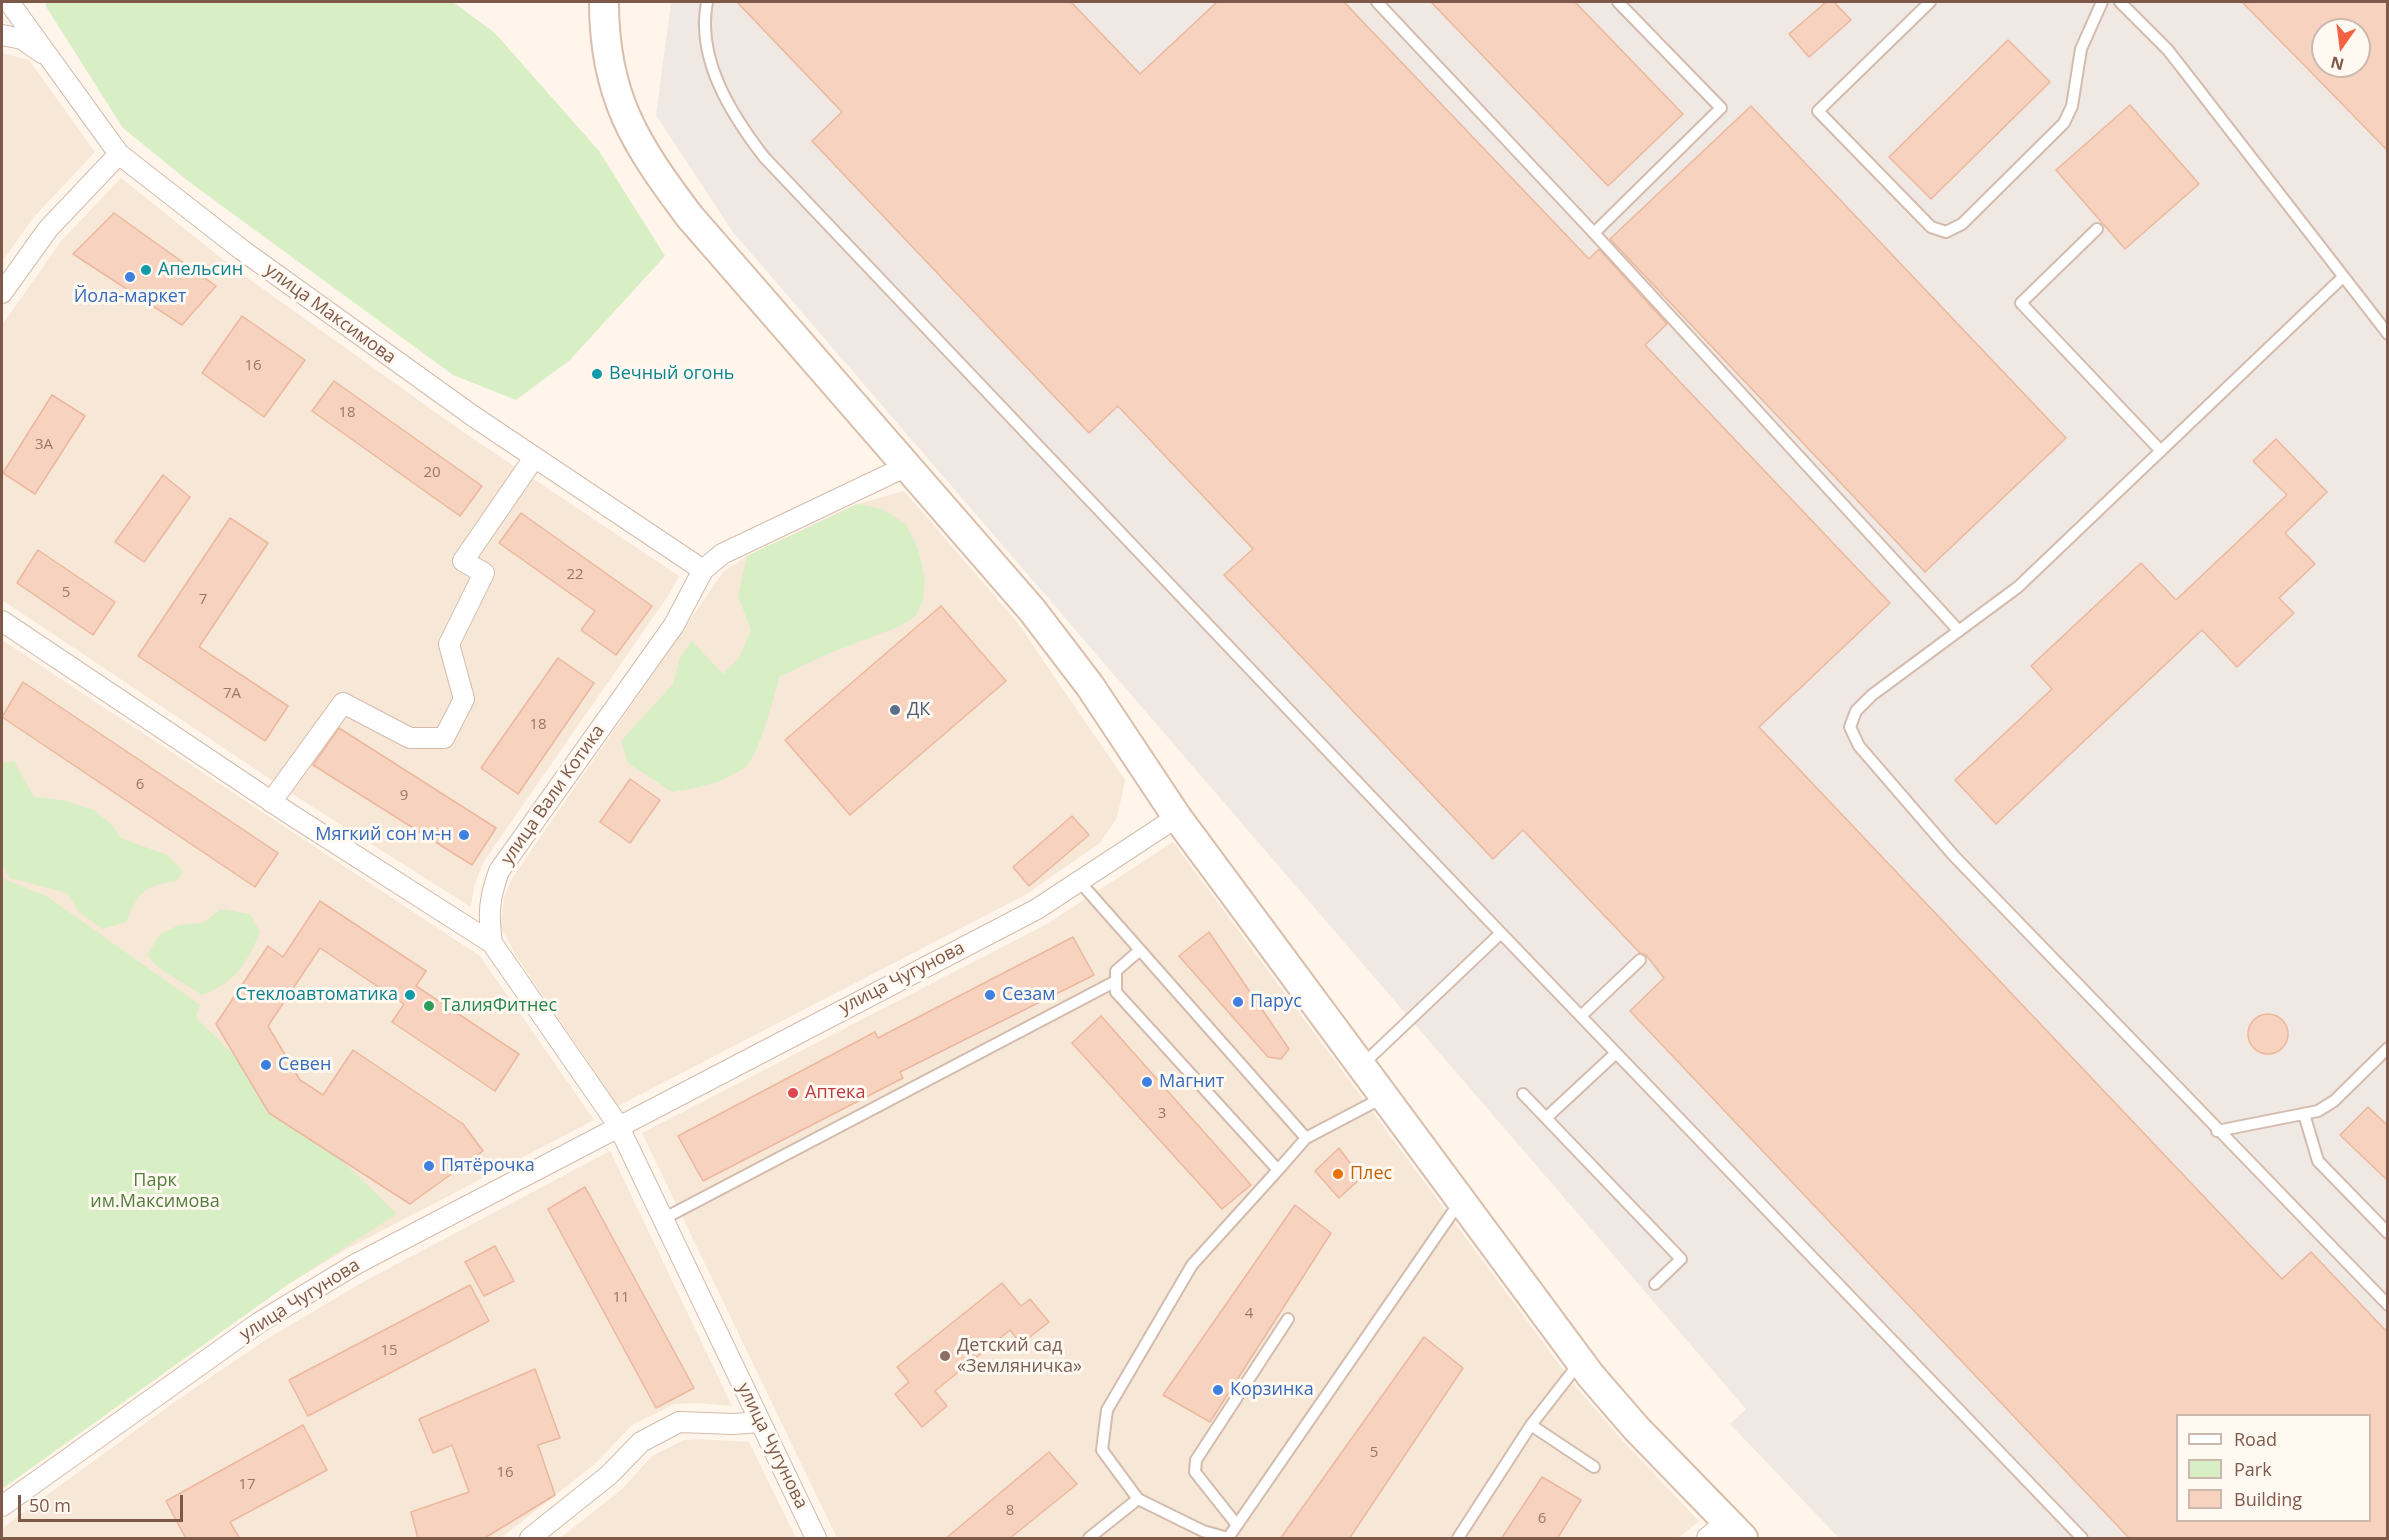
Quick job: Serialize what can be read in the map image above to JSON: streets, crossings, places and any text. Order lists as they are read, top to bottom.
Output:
{
  "streets": {
    "street": ["улица Максимова", "улица Вали Котика", "улица Чугунова"]
  },
  "crossings": [
    ["улица Максимова", "улица Вали Котика"],
    ["улица Вали Котика", "улица Чугунова"]
  ],
  "parks": ["Парк им.Максимова"],
  "places": [
    "Апельсин",
    "Йола-маркет",
    "Вечный огонь",
    "ДК",
    "Мягкий сон м-н",
    "Стеклоавтоматика",
    "Сезам",
    "Парус",
    "ТалияФитнес",
    "Севен",
    "Магнит",
    "Аптека",
    "Пятёрочка",
    "Плес",
    "Детский сад «Земляничка»",
    "Корзинка"
  ],
  "house_numbers": [
    "16",
    "18",
    "3А",
    "20",
    "22",
    "5",
    "7",
    "7А",
    "18",
    "6",
    "9",
    "3",
    "11",
    "4",
    "15",
    "5",
    "16",
    "17",
    "8",
    "6"
  ],
  "legend": ["Road", "Park", "Building"],
  "scale_bar": "50 m",
  "north": "bottom"
}
